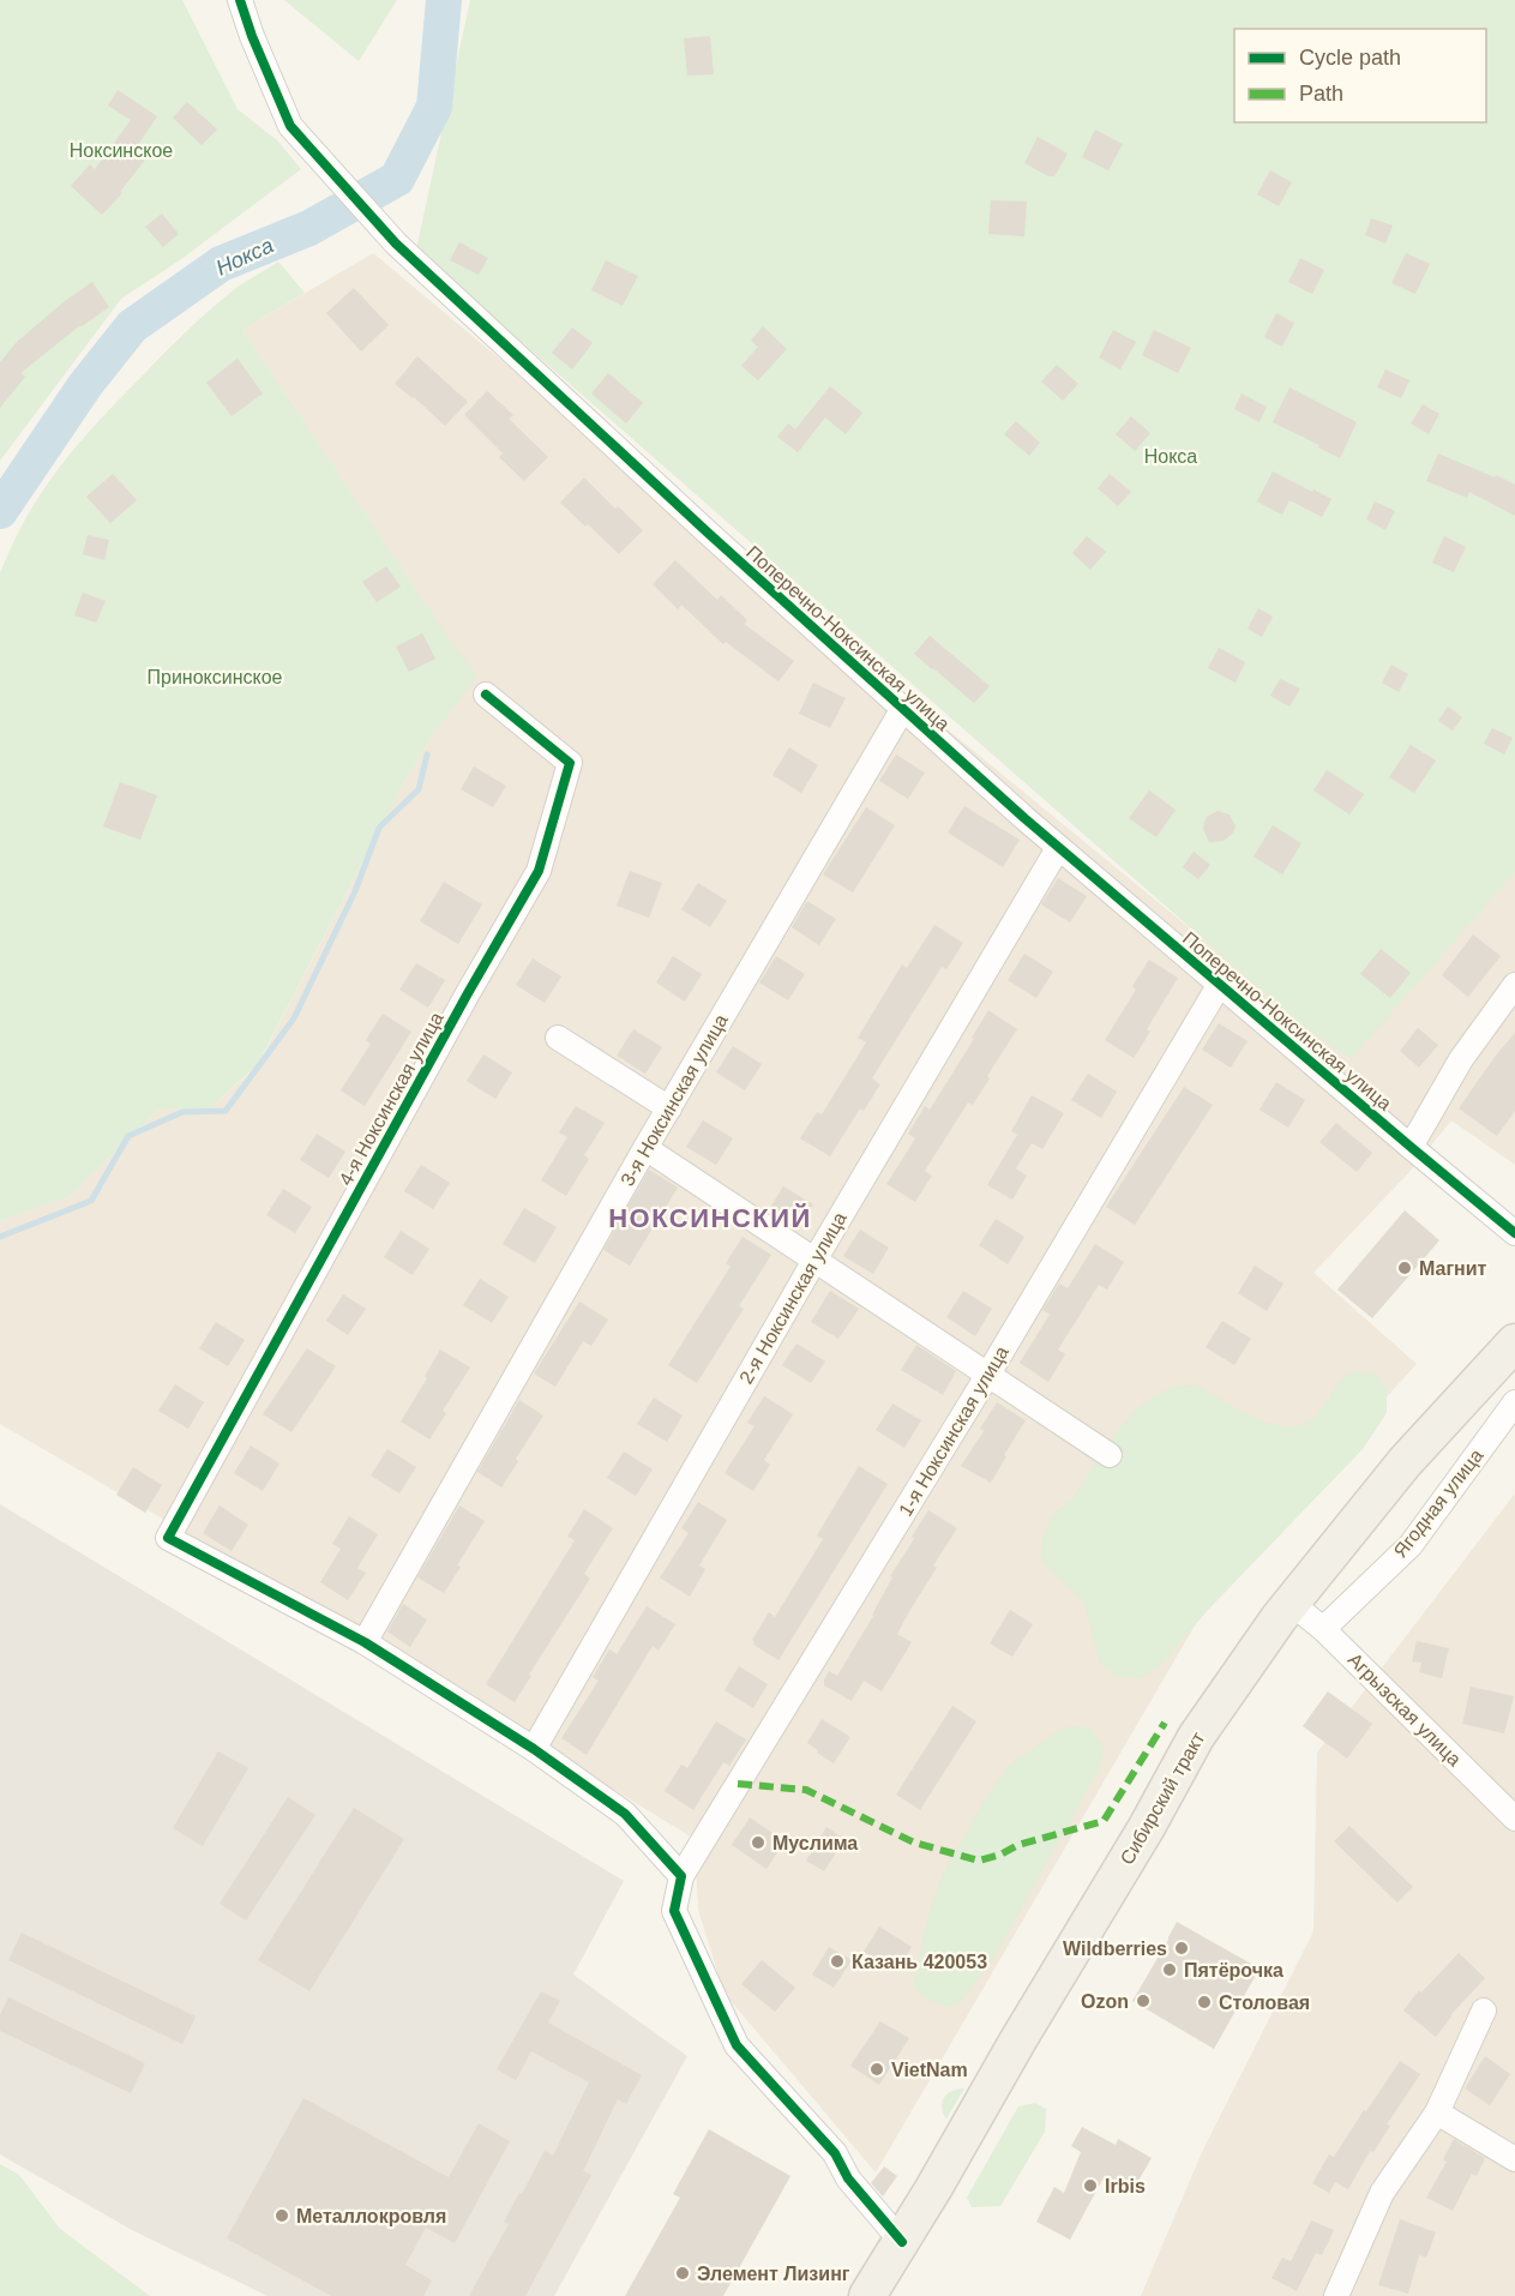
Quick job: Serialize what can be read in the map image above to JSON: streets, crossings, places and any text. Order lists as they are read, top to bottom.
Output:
{
  "streets": {
    "main road": ["Сибирский тракт"],
    "street": [
      "Поперечно-Ноксинская улица",
      "4-я Ноксинская улица",
      "3-я Ноксинская улица",
      "2-я Ноксинская улица",
      "1-я Ноксинская улица",
      "Ягодная улица",
      "Агрызская улица"
    ]
  },
  "crossings": [
    ["Поперечно-Ноксинская улица", "3-я Ноксинская улица"],
    ["Поперечно-Ноксинская улица", "2-я Ноксинская улица"],
    ["Поперечно-Ноксинская улица", "1-я Ноксинская улица"],
    ["4-я Ноксинская улица", "3-я Ноксинская улица"],
    ["Ягодная улица", "Агрызская улица"],
    ["Агрызская улица", "Сибирский тракт"]
  ],
  "districts": ["НОКСИНСКИЙ"],
  "water": ["Нокса"],
  "parks": ["Ноксинское", "Нокса", "Приноксинское"],
  "places": [
    "Магнит",
    "Муслима",
    "Wildberries",
    "Казань 420053",
    "Пятёрочка",
    "Ozon",
    "Столовая",
    "VietNam",
    "Irbis",
    "Металлокровля",
    "Элемент Лизинг"
  ],
  "legend": ["Cycle path", "Path"]
}
